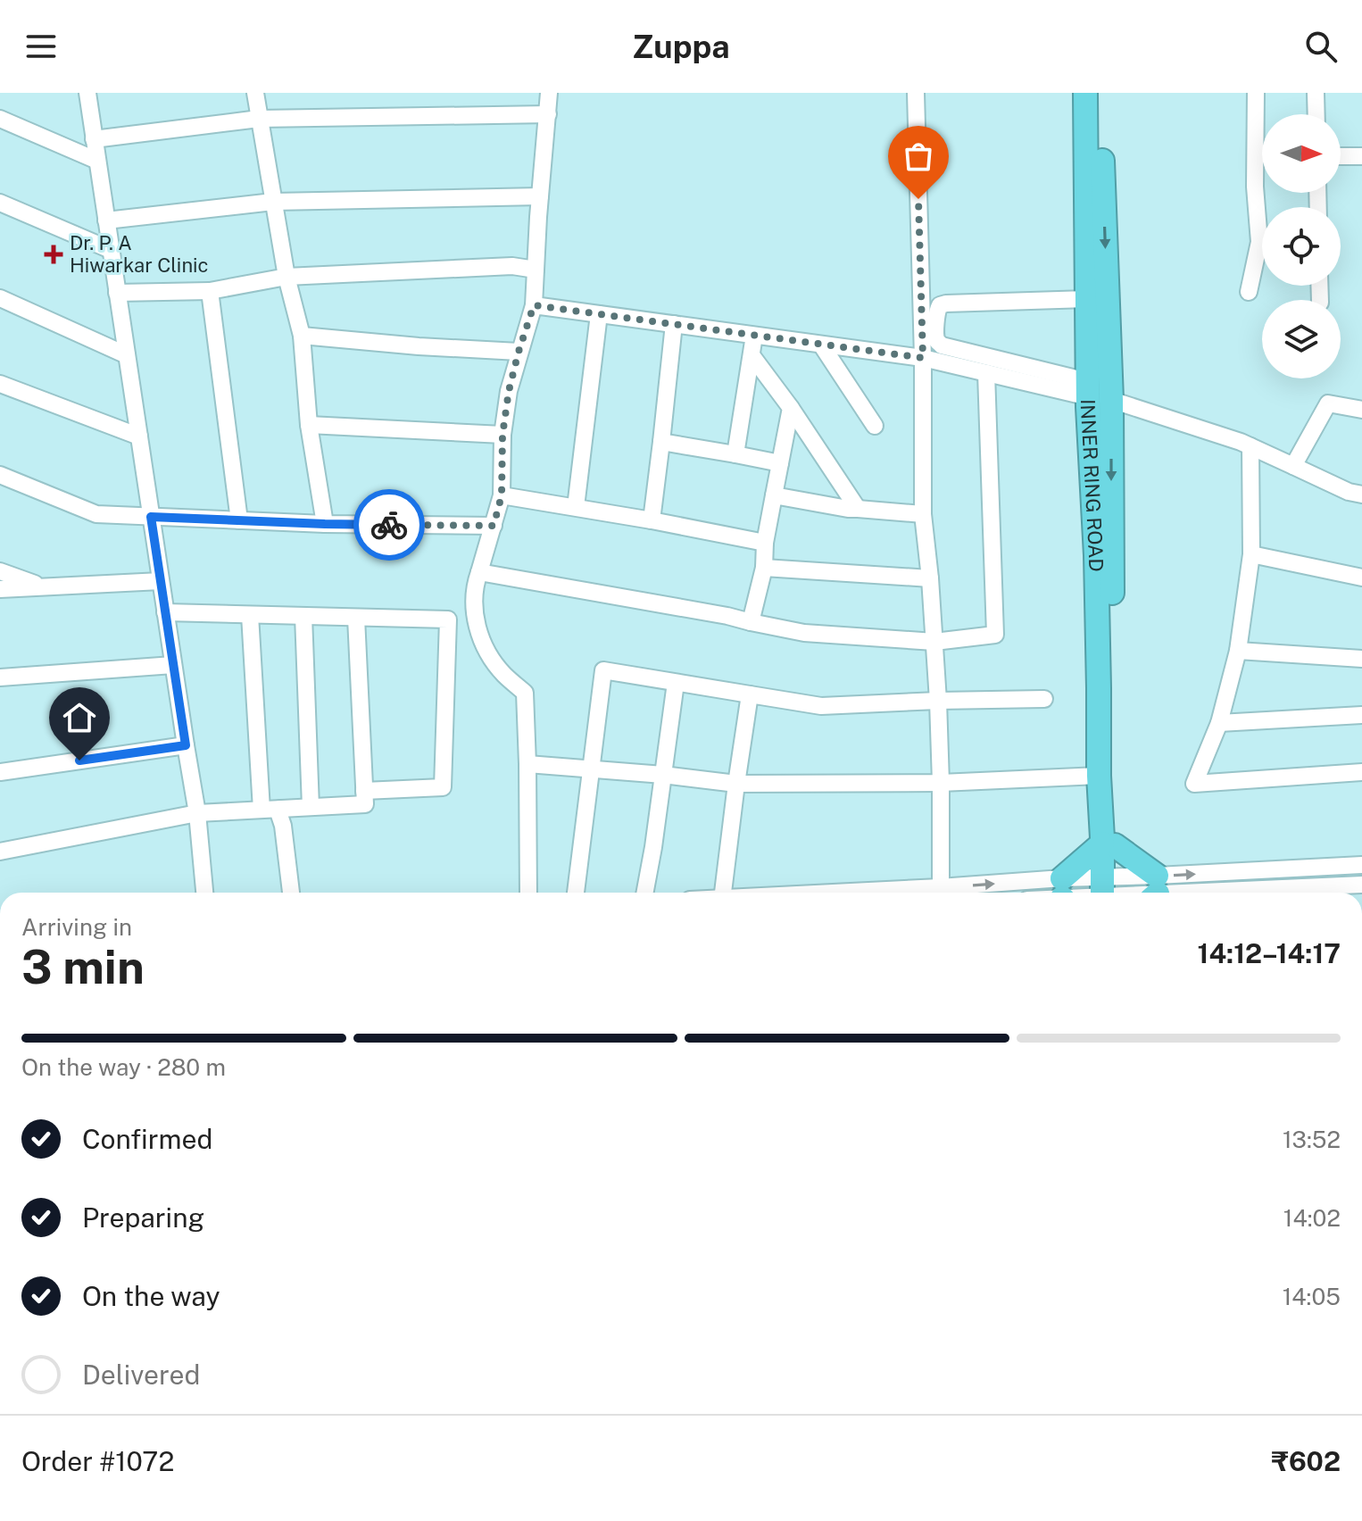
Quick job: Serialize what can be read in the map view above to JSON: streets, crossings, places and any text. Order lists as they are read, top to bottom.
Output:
{
  "streets": {
    "highway": ["INNER RING ROAD"]
  },
  "places": {
    "health": ["Dr. P. A Hiwarkar Clinic"]
  },
  "north": "right",
  "page": {
    "header": "Zuppa",
    "heading": ["3 min", "Arriving in", "14:12–14:17"],
    "panel": ["Order #1072", "₹602"],
    "bar": "On the way · 280 m",
    "list": [
      ["Confirmed", "13:52"],
      ["Preparing", "14:02"],
      ["On the way", "14:05"],
      "Delivered"
    ]
  }
}
